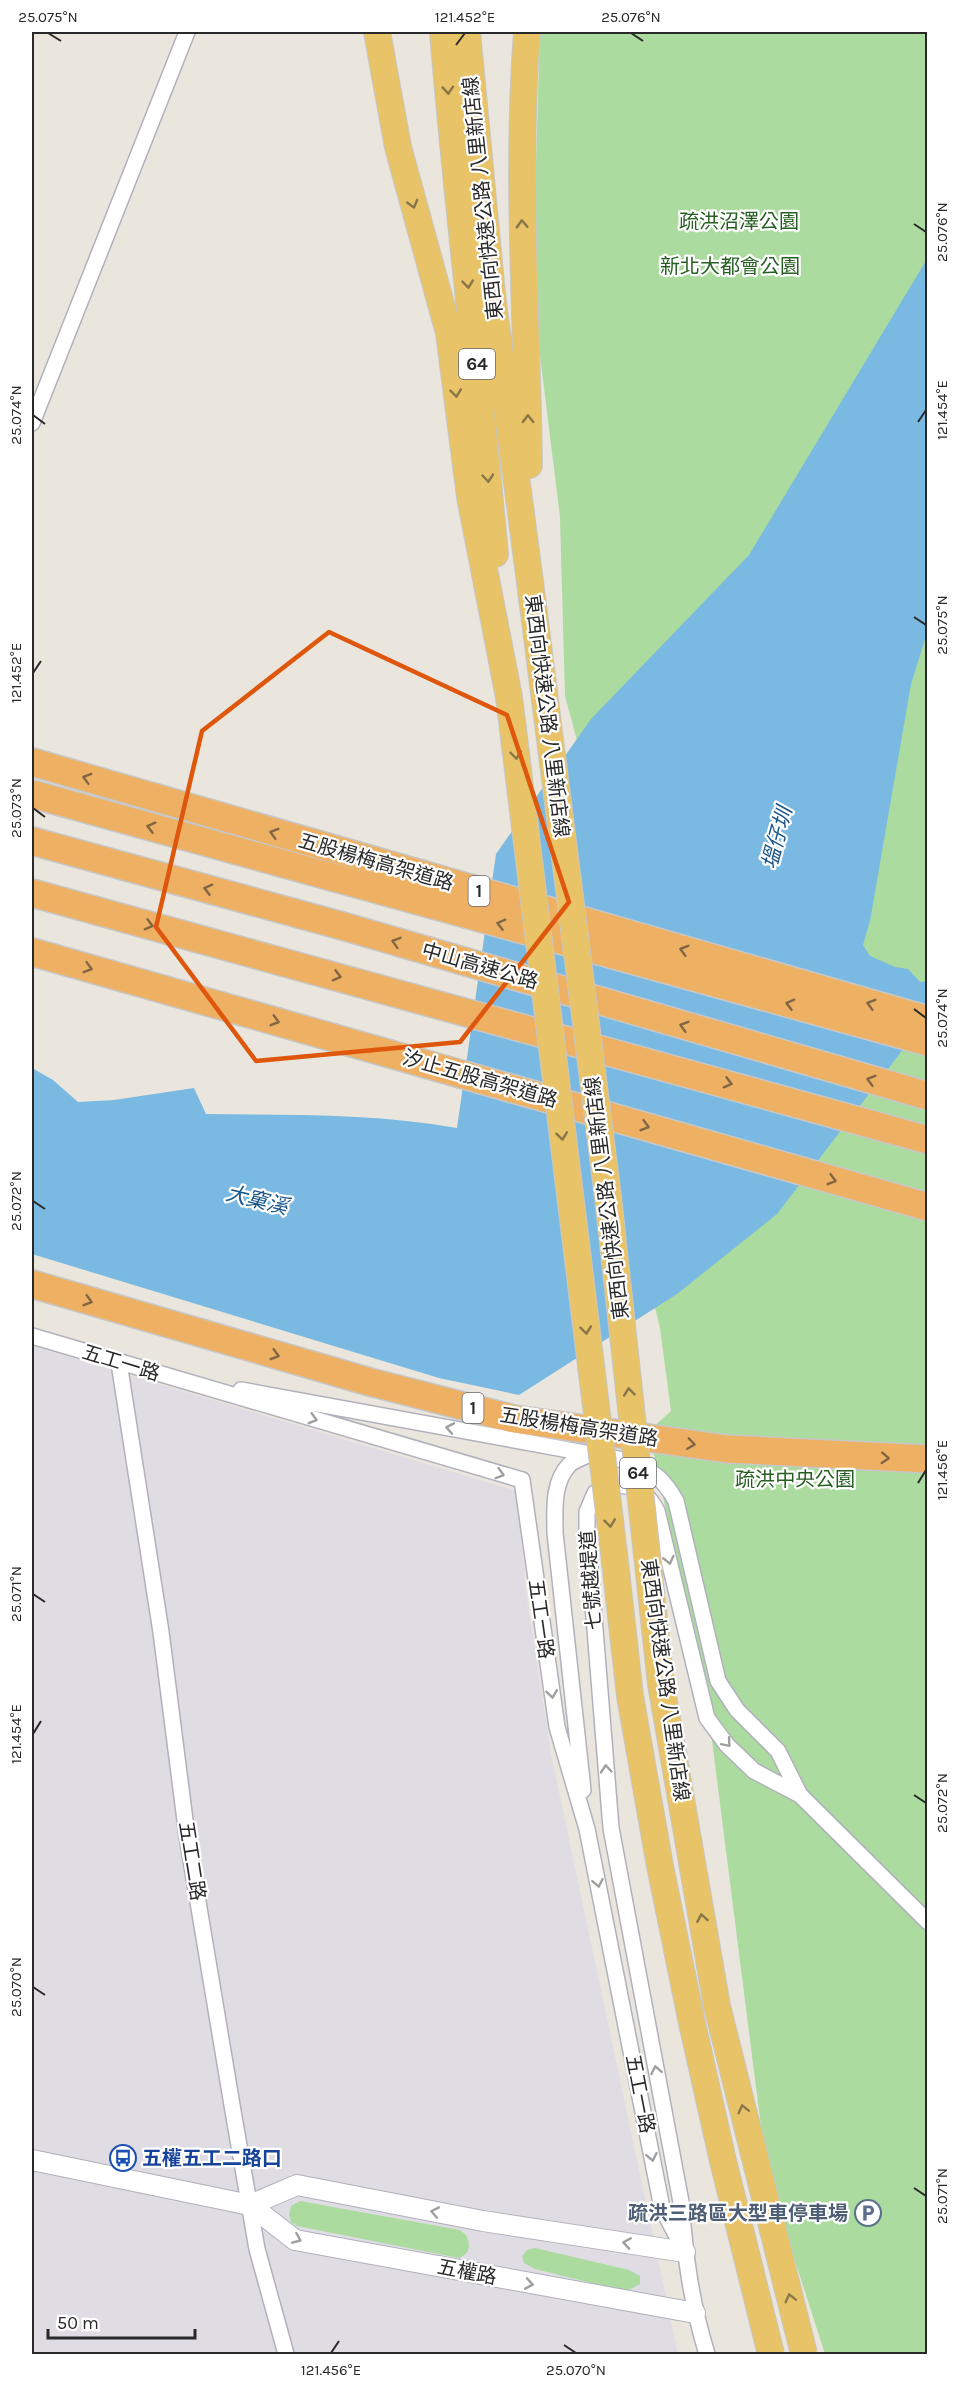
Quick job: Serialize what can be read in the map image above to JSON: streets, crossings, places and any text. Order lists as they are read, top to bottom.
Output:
{
  "streets": {
    "highway": [
      "東西向快速公路 八里新店線",
      "64",
      "五股楊梅高架道路",
      "1",
      "中山高速公路",
      "汐止五股高架道路"
    ],
    "street": [
      "五工一路",
      "七號越堤道",
      "五工二路",
      "五權路"
    ]
  },
  "crossings": [
    ["五工一路", "七號越堤道"],
    ["五工一路", "五工二路"],
    ["五工一路", "五權路"],
    ["五工二路", "五權路"]
  ],
  "water": ["塭仔圳", "大窠溪"],
  "parks": ["疏洪沼澤公園", "新北大都會公園", "疏洪中央公園"],
  "places": {
    "bus stop": ["五權五工二路口"],
    "parking": ["疏洪三路區大型車停車場"]
  },
  "scale_bar": "50 m",
  "coordinates": [
    "25.075°N",
    "121.452°E",
    "25.076°N",
    "121.454°E",
    "25.074°N",
    "25.073°N",
    "25.072°N",
    "121.456°E",
    "25.071°N",
    "25.070°N"
  ]
}
